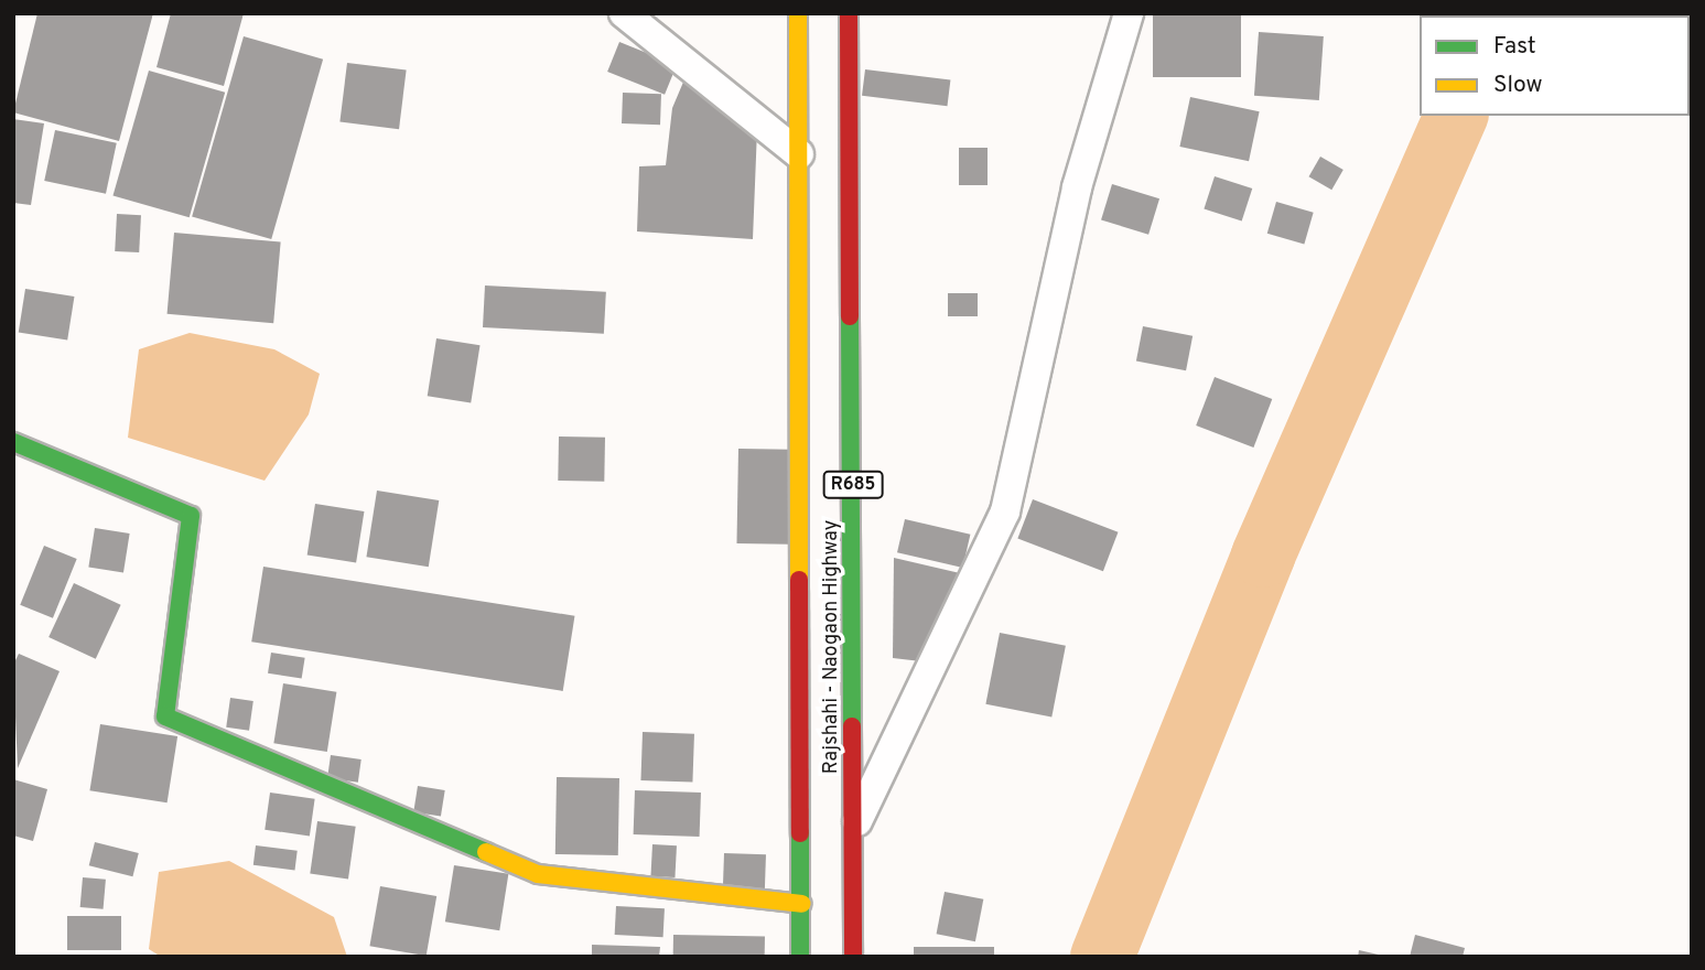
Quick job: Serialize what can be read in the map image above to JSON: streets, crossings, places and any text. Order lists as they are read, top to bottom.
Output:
{
  "streets": {
    "main road": ["R685", "Rajshahi - Naogaon Highway"]
  },
  "legend": ["Fast", "Slow"]
}
